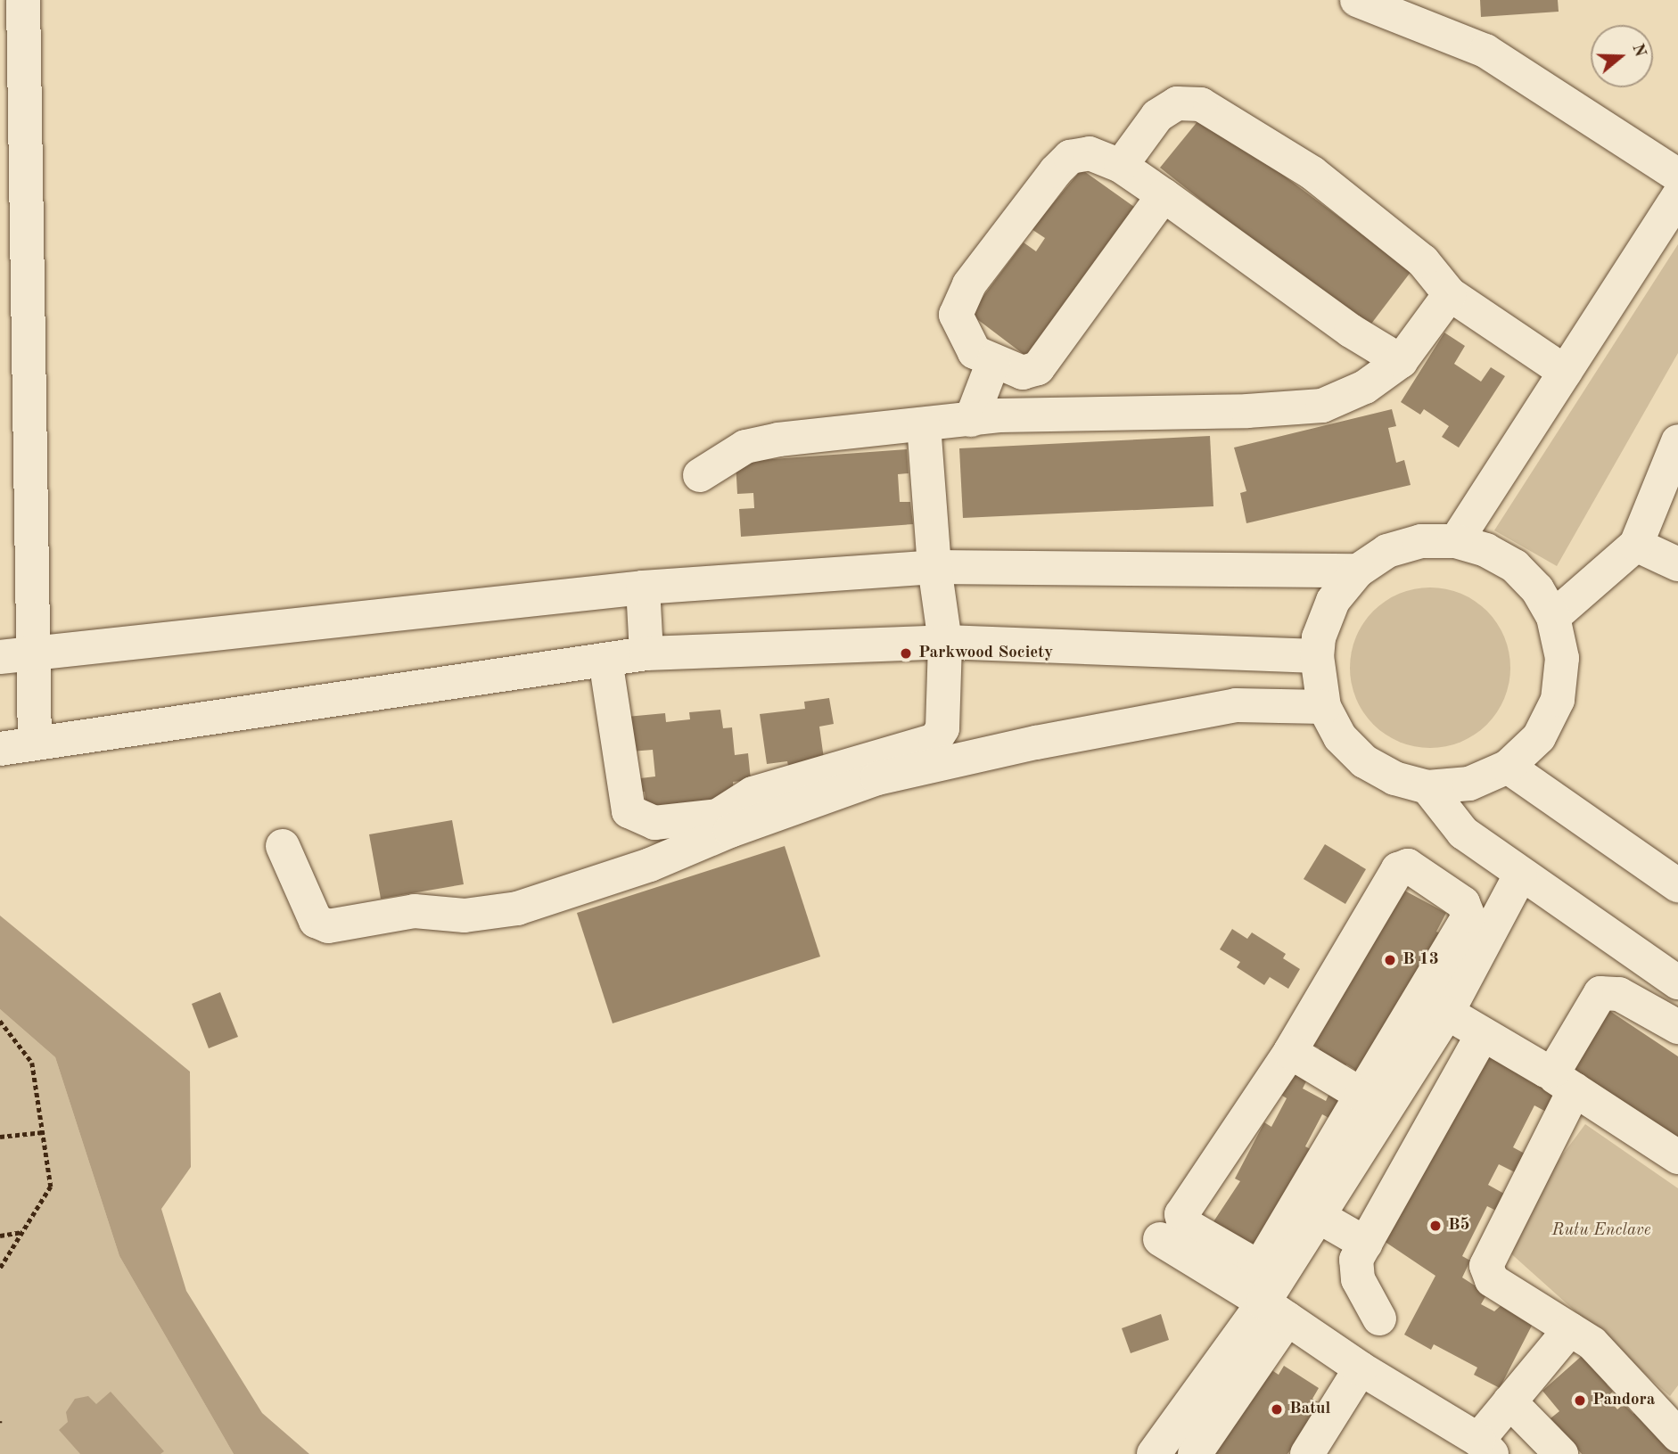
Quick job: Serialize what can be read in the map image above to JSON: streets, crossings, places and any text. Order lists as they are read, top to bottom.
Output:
{
  "parks": ["Rutu Enclave"],
  "places": [
    "Parkwood Society",
    "B 13",
    "B5",
    "Pandora",
    "Batul"
  ],
  "north": "right"
}
